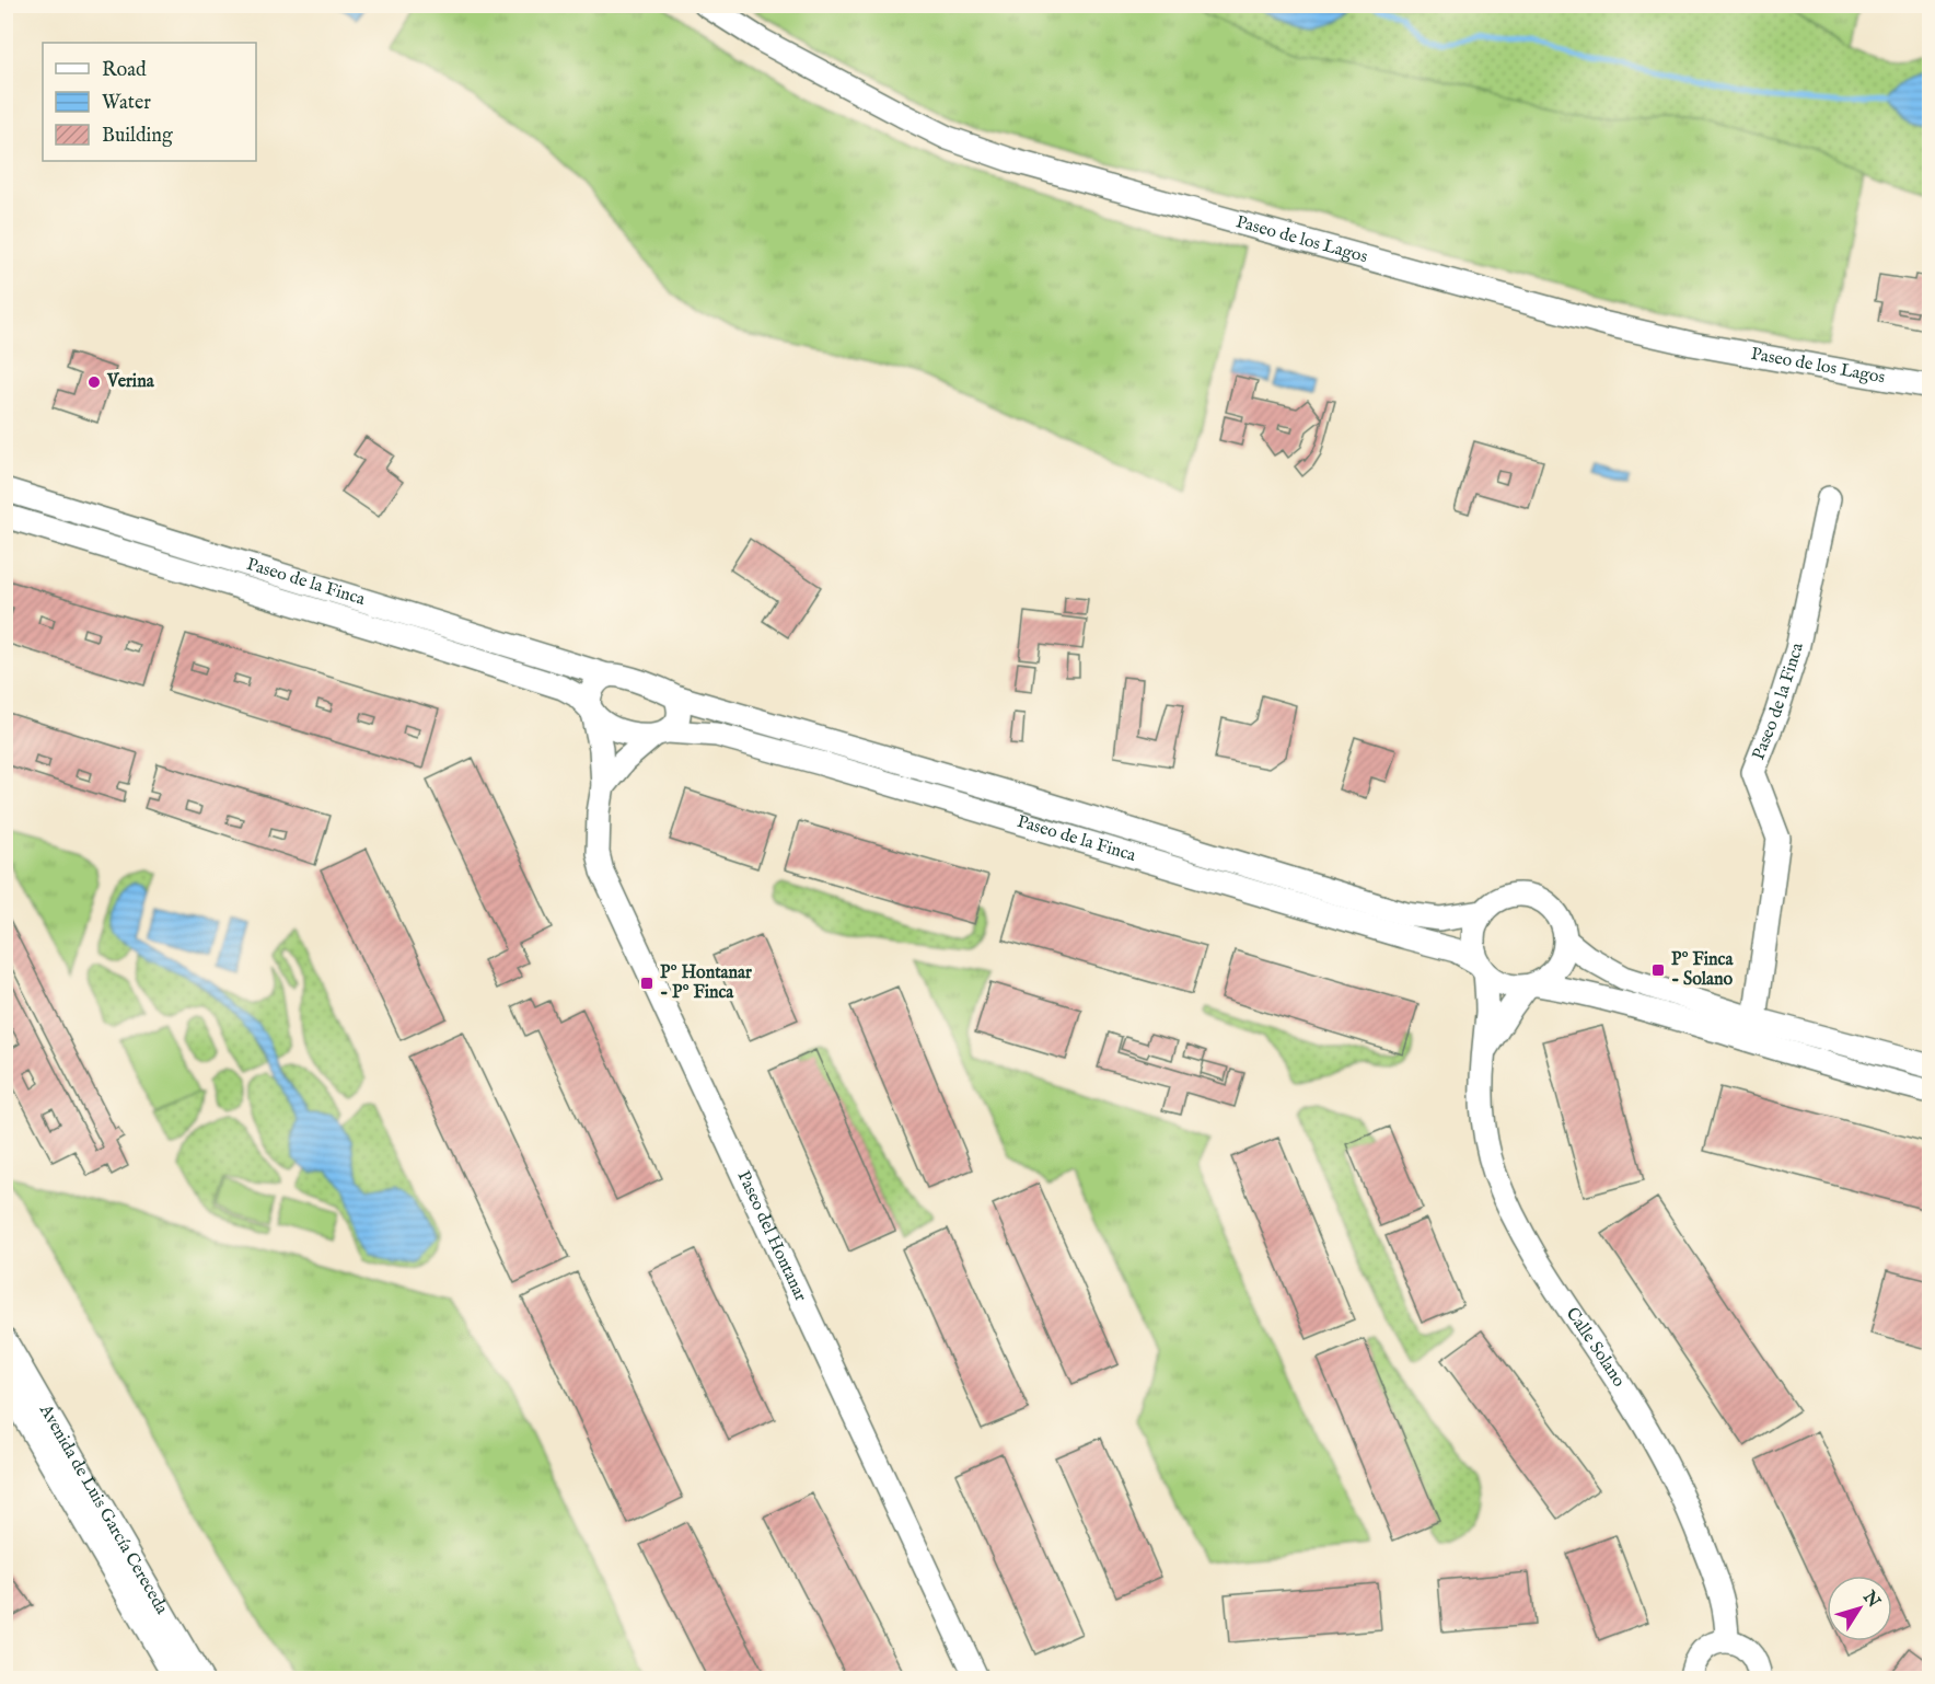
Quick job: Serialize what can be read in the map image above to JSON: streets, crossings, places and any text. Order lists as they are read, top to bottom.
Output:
{
  "streets": {
    "street": [
      "Paseo de los Lagos",
      "Paseo de la Finca",
      "Paseo del Hontanar",
      "Calle Solano",
      "Avenida de Luis García Cereceda"
    ]
  },
  "crossings": [
    ["Paseo de la Finca", "Paseo del Hontanar"],
    ["Paseo de la Finca", "Calle Solano"]
  ],
  "places": {
    "other": ["Verina"],
    "transit": ["Pº Finca - Solano", "Pº Hontanar - Pº Finca"]
  },
  "legend": ["Road", "Water", "Building"],
  "north": "top right"
}
